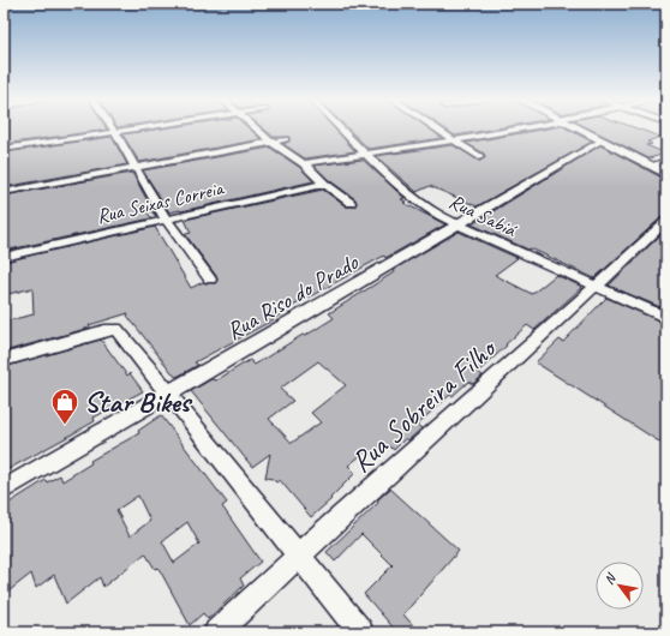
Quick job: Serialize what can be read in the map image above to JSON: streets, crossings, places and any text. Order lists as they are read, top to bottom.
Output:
{
  "streets": {
    "street": [
      "Rua Seixas Correia",
      "Rua Sabiá",
      "Rua Riso do Prado",
      "Rua Sobreira Filho"
    ]
  },
  "crossings": [
    ["Rua Sabiá", "Rua Riso do Prado"],
    ["Rua Sabiá", "Rua Sobreira Filho"]
  ],
  "places": {
    "shop": ["Star Bikes"]
  },
  "north": "top left"
}
